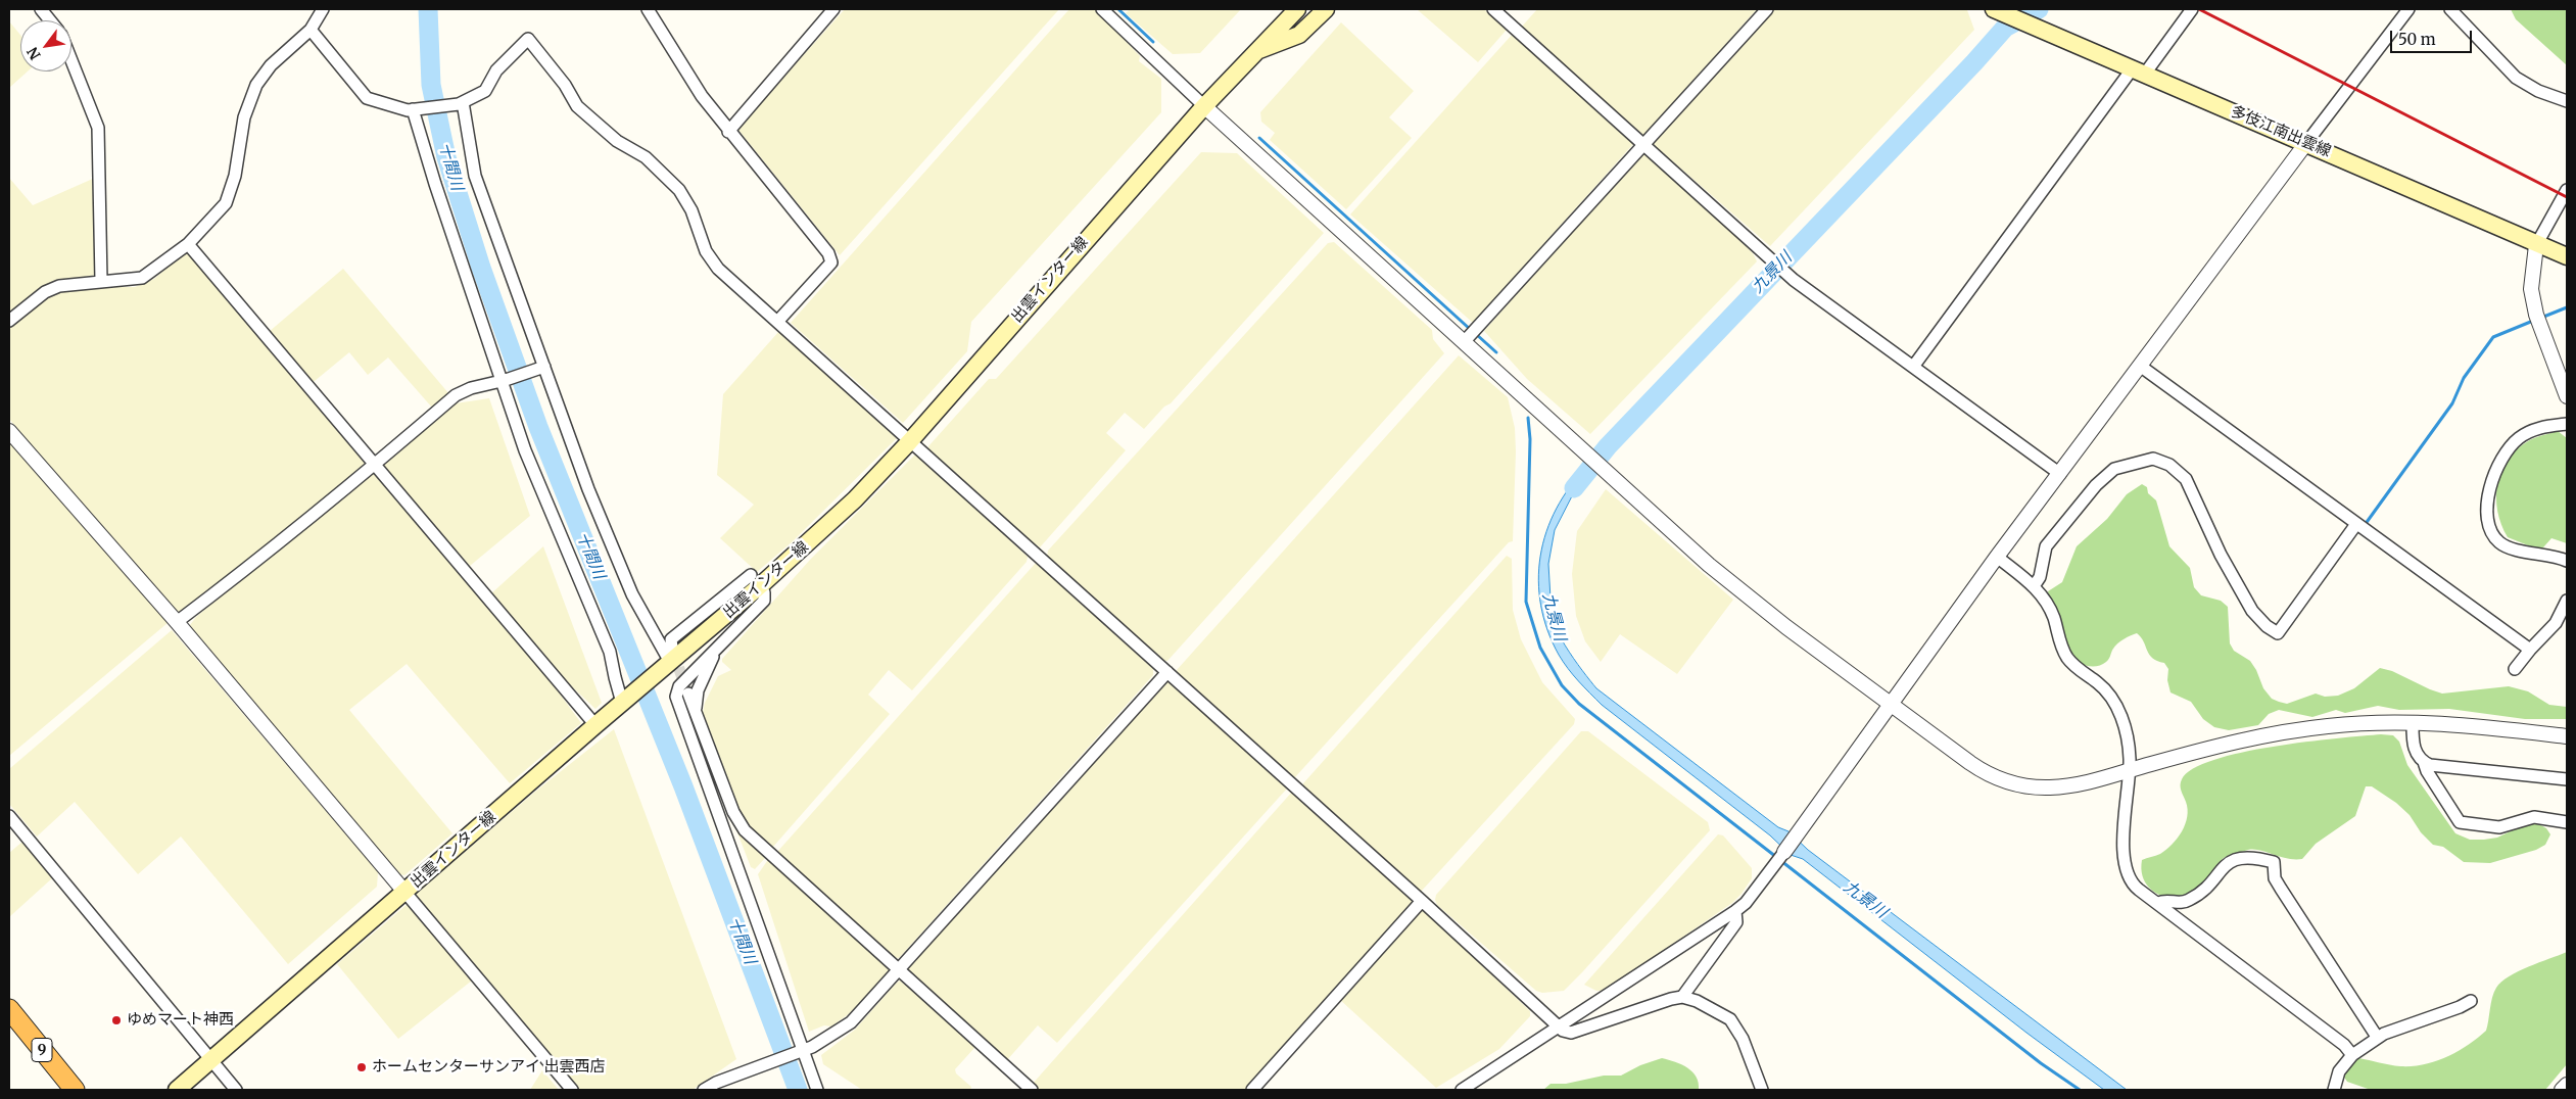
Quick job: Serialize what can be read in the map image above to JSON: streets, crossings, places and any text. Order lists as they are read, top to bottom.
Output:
{
  "streets": {
    "highway": ["9"],
    "main road": ["多伎江南出雲線", "出雲インター線"]
  },
  "water": ["十間川", "九景川"],
  "places": ["ゆめマート神西", "ホームセンターサンアイ 出雲西店"],
  "scale_bar": "50 m",
  "north": "bottom left"
}
